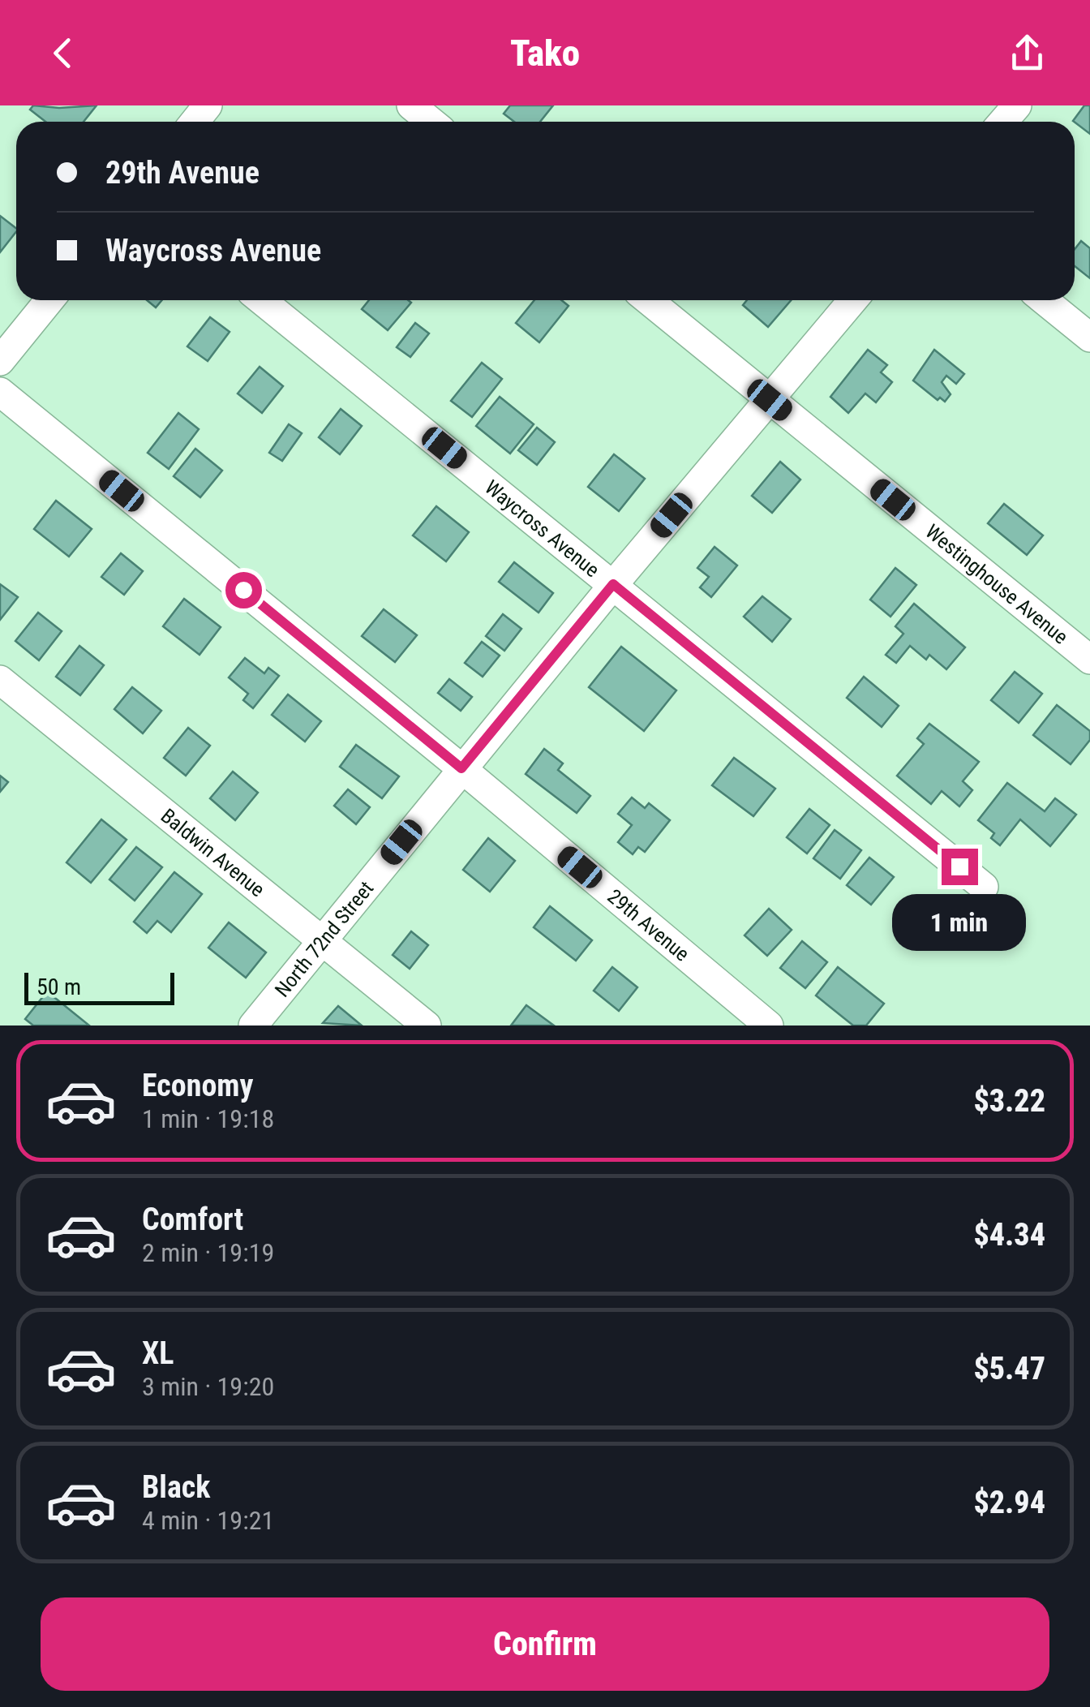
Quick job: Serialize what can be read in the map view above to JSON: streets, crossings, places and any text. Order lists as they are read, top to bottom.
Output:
{
  "streets": {
    "street": [
      "Waycross Avenue",
      "Westinghouse Avenue",
      "Baldwin Avenue",
      "29th Avenue",
      "North 72nd Street"
    ]
  },
  "crossings": [
    ["Waycross Avenue", "North 72nd Street"],
    ["Westinghouse Avenue", "North 72nd Street"],
    ["Baldwin Avenue", "North 72nd Street"],
    ["29th Avenue", "North 72nd Street"]
  ],
  "scale_bar": "50 m",
  "page": {
    "header": "Tako",
    "banner": ["29th Avenue", "Waycross Avenue"],
    "bubble": "1 min",
    "scale": "50 m",
    "list": [
      {
        "name": "Economy",
        "note": "1 min · 19:18",
        "value": "$3.22"
      },
      {
        "name": "Comfort",
        "note": "2 min · 19:19",
        "value": "$4.34"
      },
      {
        "name": "XL",
        "note": "3 min · 19:20",
        "value": "$5.47"
      },
      {
        "name": "Black",
        "note": "4 min · 19:21",
        "value": "$2.94"
      }
    ],
    "buttons": "Confirm"
  }
}
